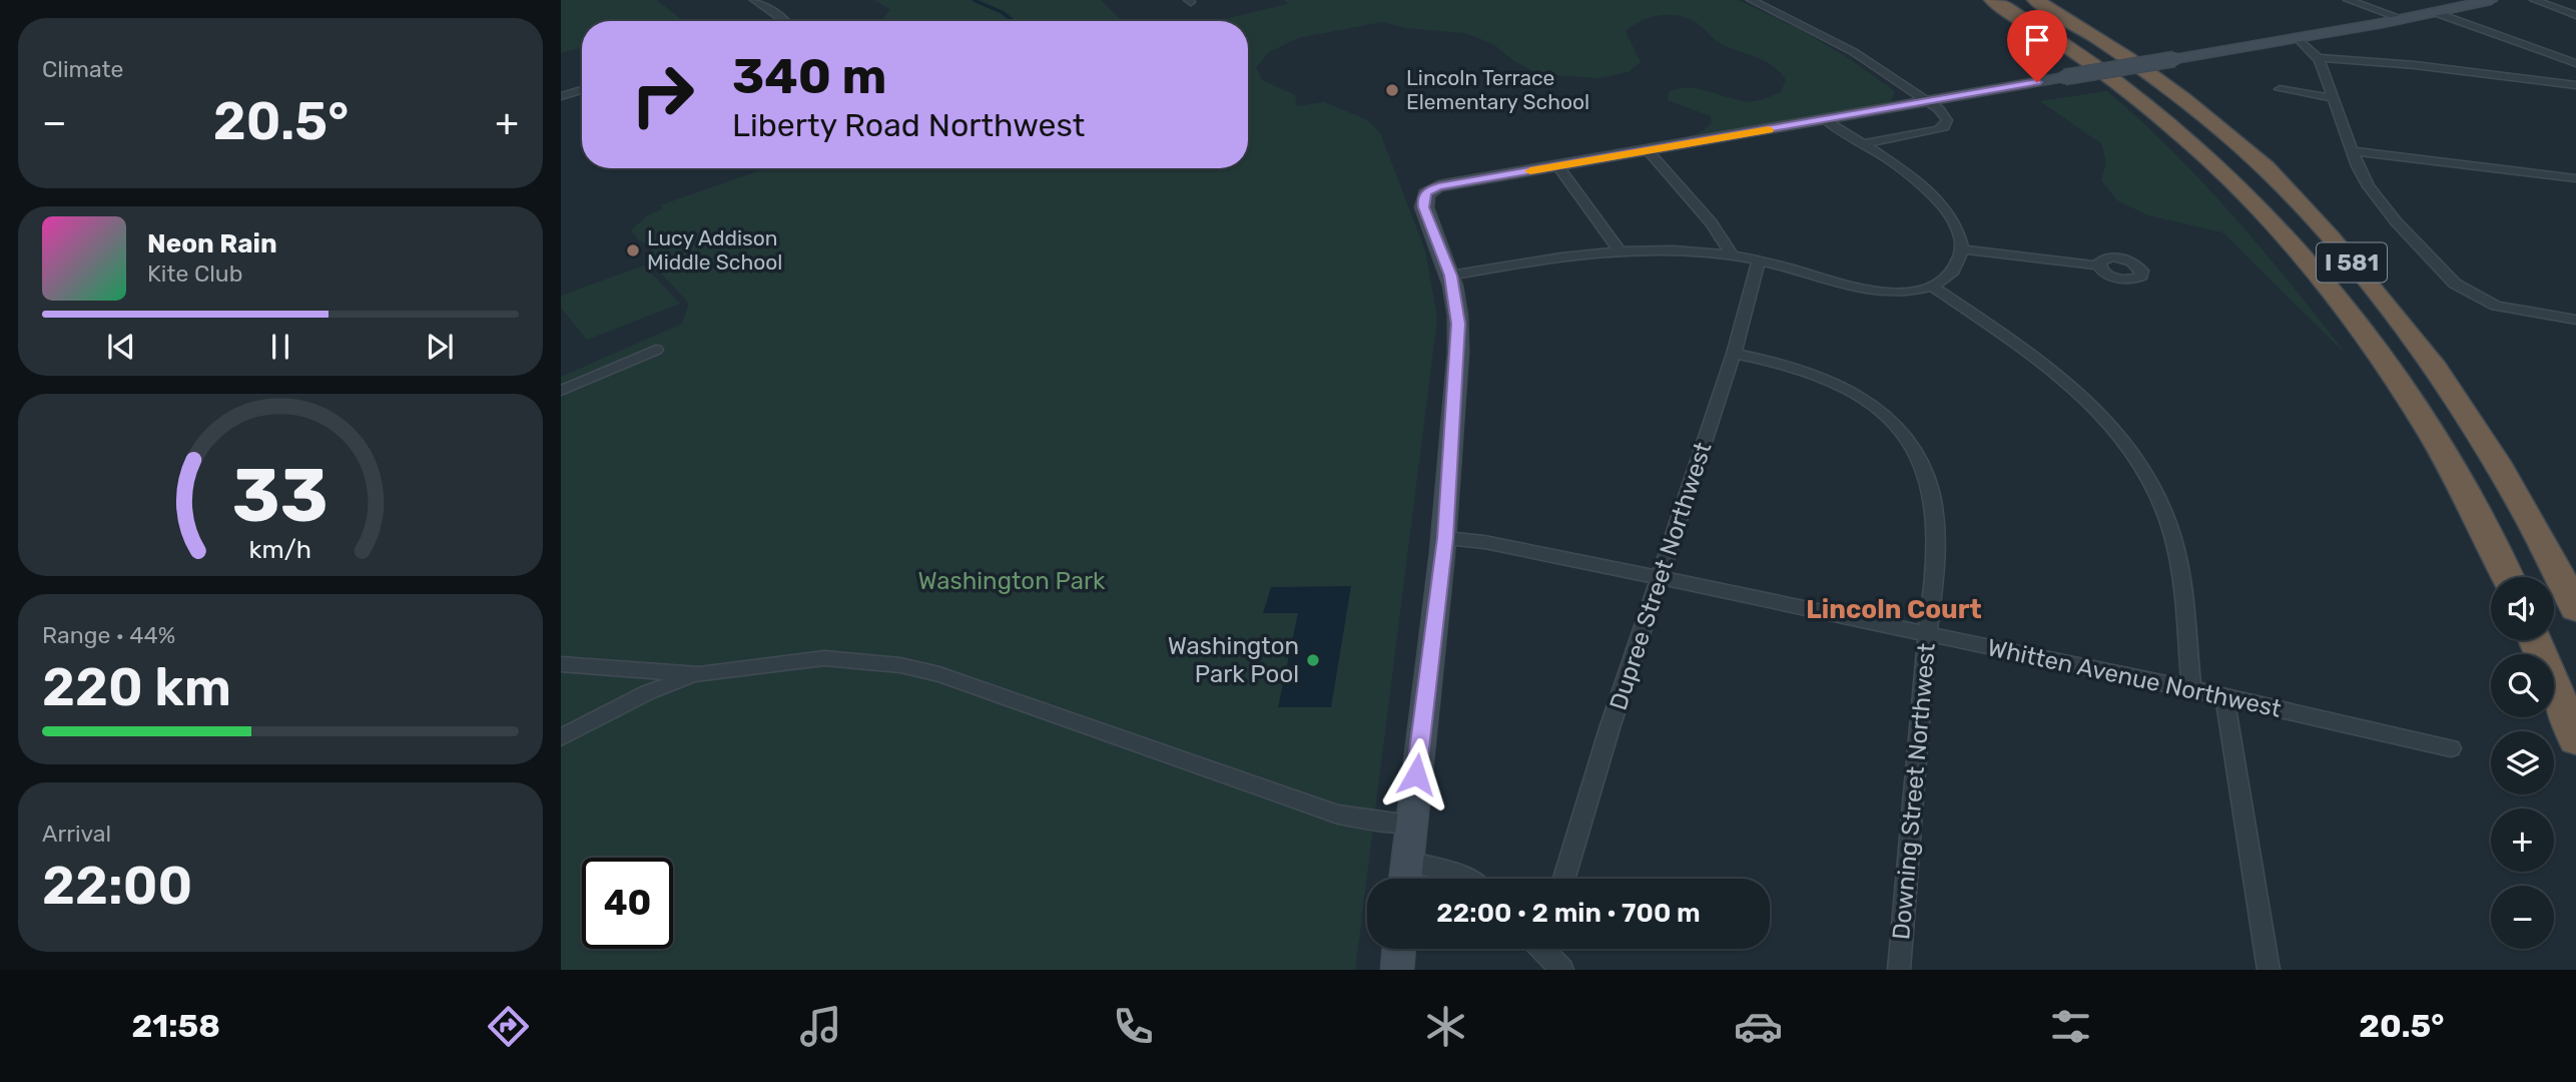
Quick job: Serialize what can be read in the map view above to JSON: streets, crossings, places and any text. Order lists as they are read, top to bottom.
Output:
{
  "streets": {
    "highway": ["I 581"],
    "street": ["Dupree Street Northwest", "Whitten Avenue Northwest", "Downing Street Northwest"]
  },
  "crossings": [
    ["Dupree Street Northwest", "Whitten Avenue Northwest"],
    ["Dupree Street Northwest", "Downing Street Northwest"],
    ["Whitten Avenue Northwest", "Downing Street Northwest"]
  ],
  "districts": ["Lincoln Court"],
  "parks": ["Washington Park"],
  "places": ["Lincoln Terrace Elementary School", "Lucy Addison Middle School", "Washington Park Pool"],
  "page": {
    "tile": [
      "Climate",
      ["Range · 44%", "220 km"],
      ["Arrival", "22:00"]
    ],
    "turn": ["340 m", "Liberty Road Northwest"],
    "heat": ["−", "20.5°", "+"],
    "song": ["Neon Rain", "Kite Club"],
    "map_buttons": ["+", "−"],
    "limit": "40",
    "trip": "22:00 · 2 min · 700 m",
    "tabs": ["21:58", "20.5°"],
    "gauge": ["33", "km/h"]
  }
}
